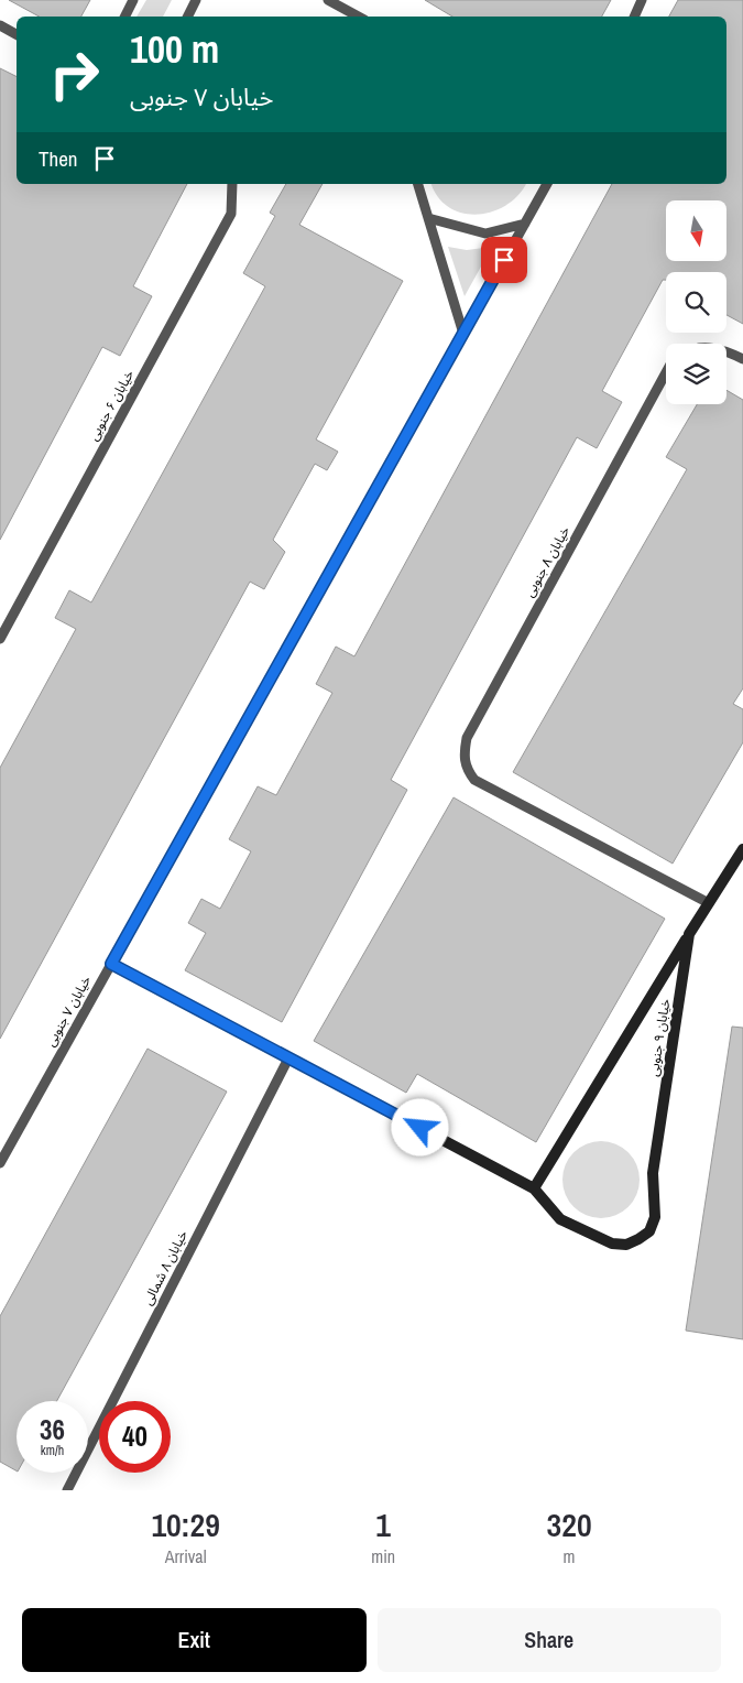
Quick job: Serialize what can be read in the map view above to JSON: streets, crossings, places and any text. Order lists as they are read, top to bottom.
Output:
{
  "streets": {
    "street": ["خیابان ۹ جنوبی"],
    "lane": [
      "خیابان ۶ جنوبی",
      "خیابان ۸ جنوبی",
      "خیابان ۷ جنوبی",
      "خیابان ۸ شمالی"
    ]
  },
  "crossings": [
    ["خیابان ۸ جنوبی", "خیابان ۹ جنوبی"]
  ],
  "north": "bottom",
  "page": {
    "turn": ["100 m", "خیابان ۷ جنوبی"],
    "then": "Then",
    "speed": "36 km/h",
    "limit": "40",
    "eta": [
      "10:29",
      "Arrival",
      "1",
      "min",
      "320",
      "m"
    ],
    "buttons": ["Exit", "Share"]
  }
}
